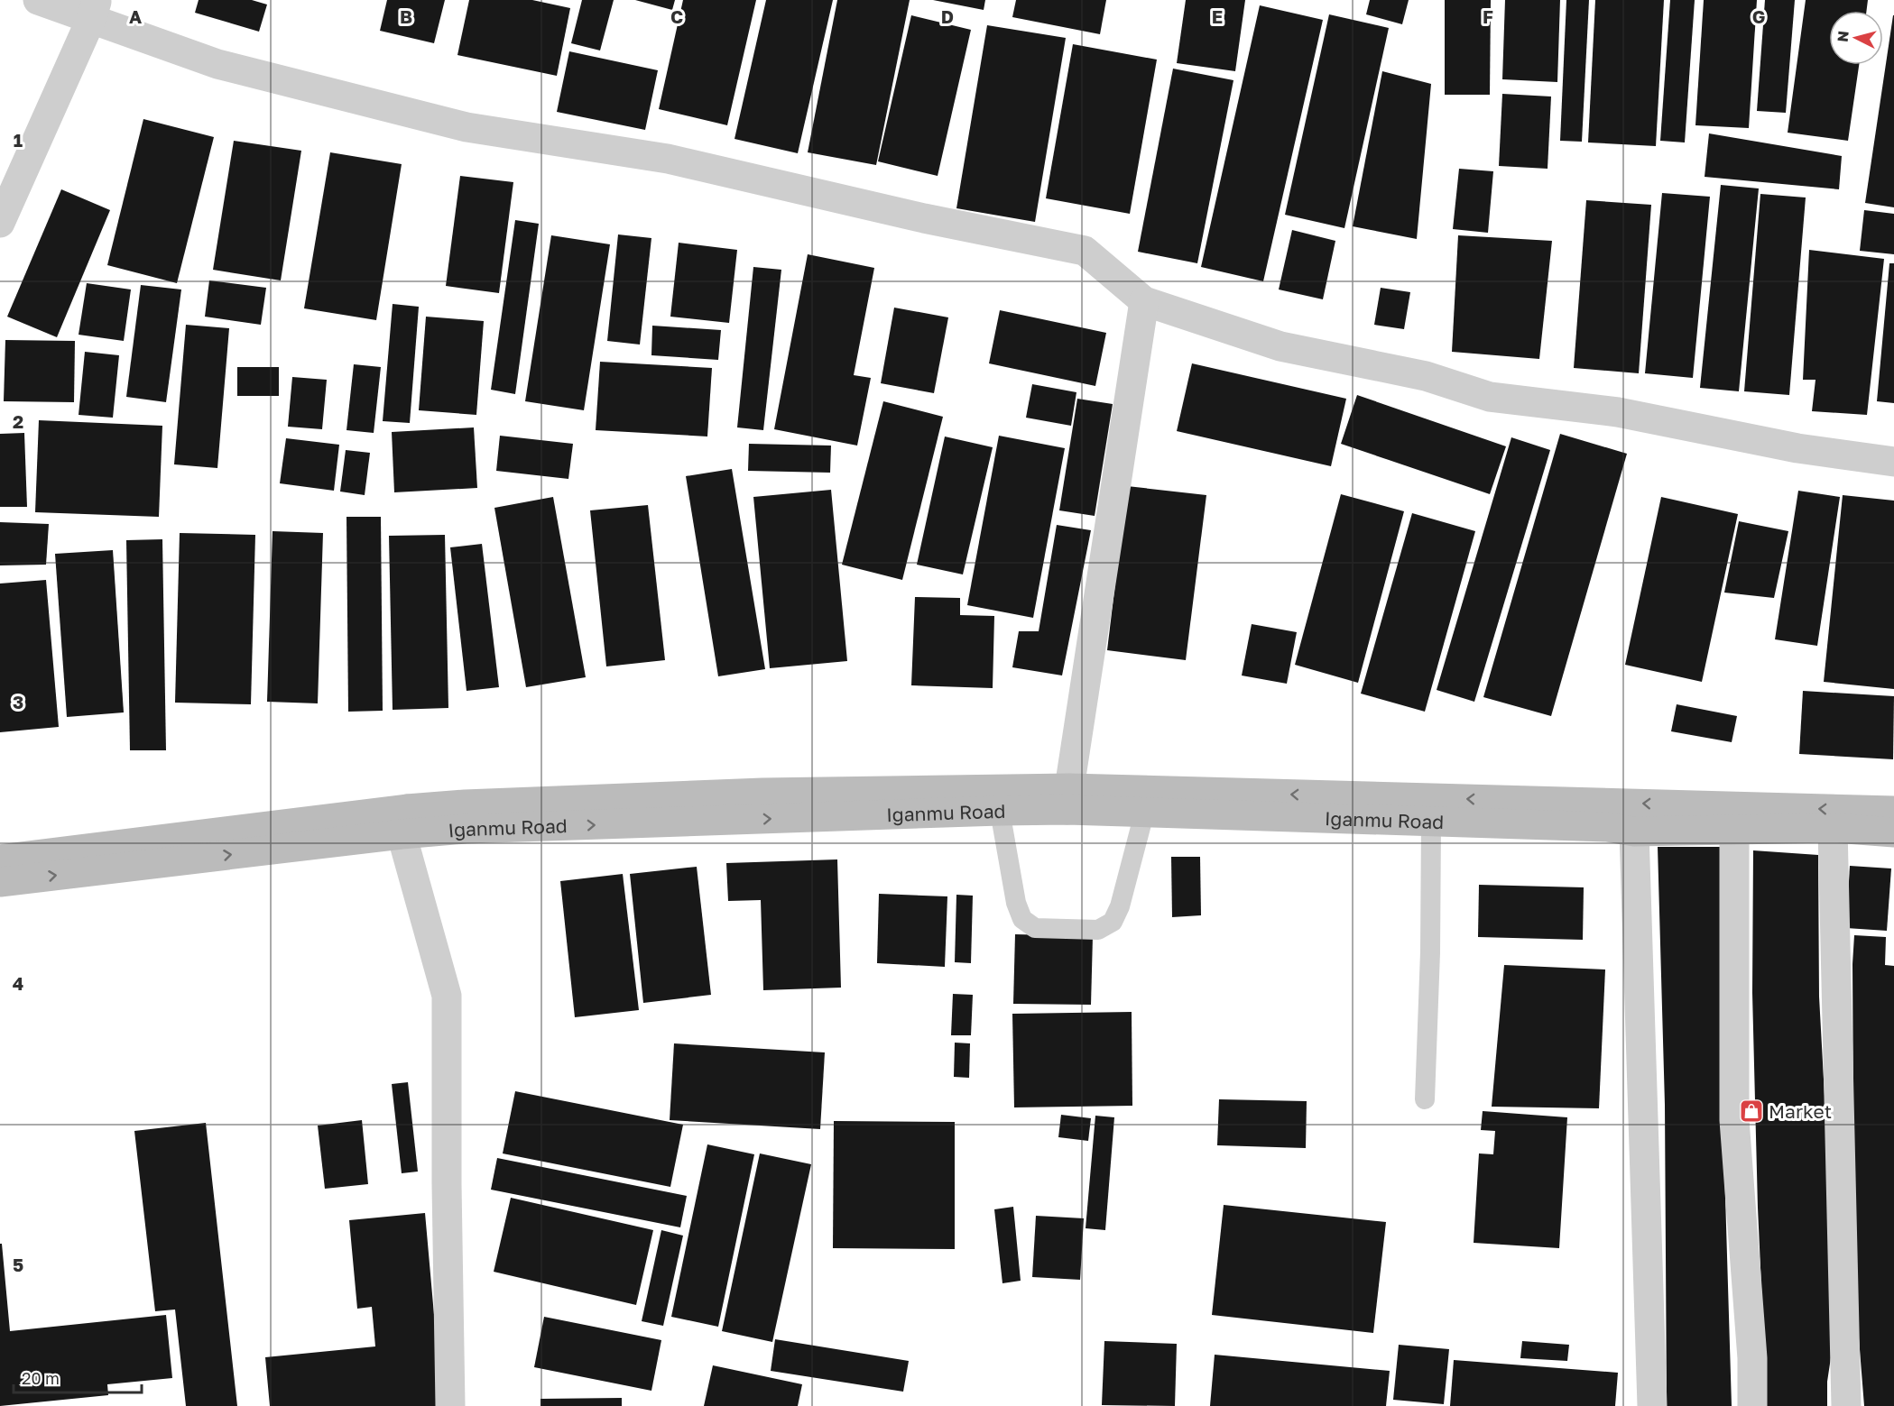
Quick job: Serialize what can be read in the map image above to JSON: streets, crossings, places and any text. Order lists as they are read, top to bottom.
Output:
{
  "streets": {
    "main road": ["Iganmu Road"]
  },
  "places": {
    "shop": ["Market"]
  },
  "scale_bar": "20 m",
  "north": "left",
  "grid": {
    "columns": [
      "A",
      "B",
      "C",
      "D",
      "E",
      "F",
      "G"
    ],
    "rows": [
      "1",
      "2",
      "3",
      "4",
      "5"
    ]
  }
}
